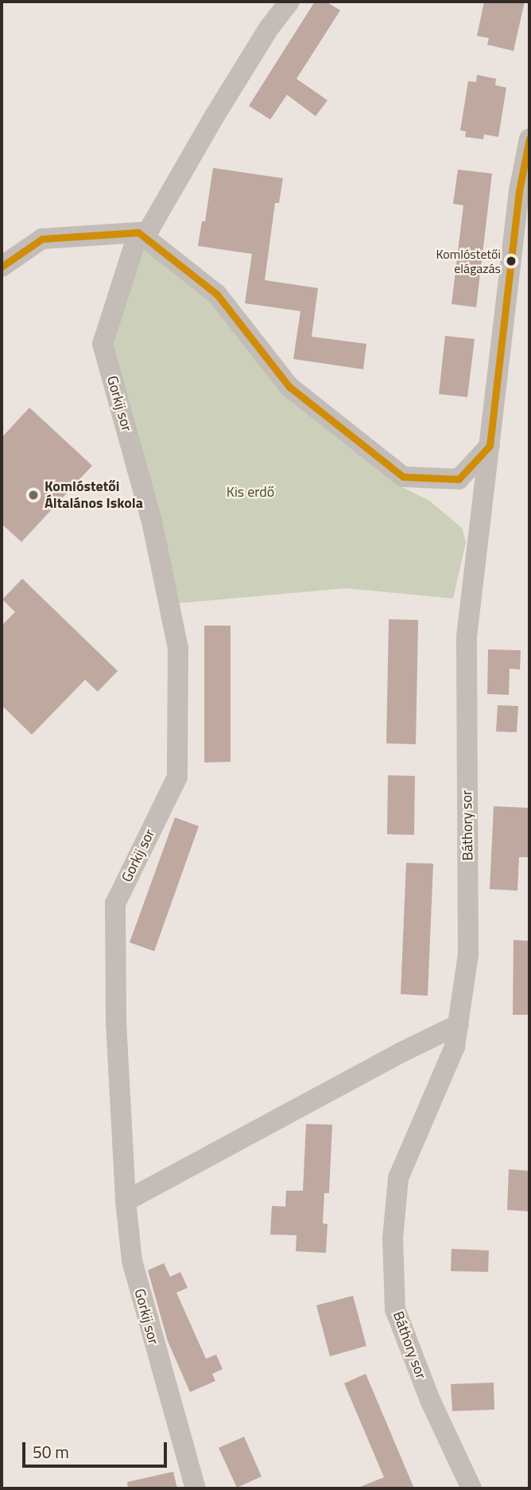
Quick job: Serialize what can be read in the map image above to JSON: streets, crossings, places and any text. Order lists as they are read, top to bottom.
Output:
{
  "streets": {
    "street": ["Gorkij sor", "Báthory sor"]
  },
  "parks": ["Kis erdő"],
  "places": ["Komlóstetői elágazás", "Komlóstetői Általános Iskola"],
  "scale_bar": "50 m"
}
